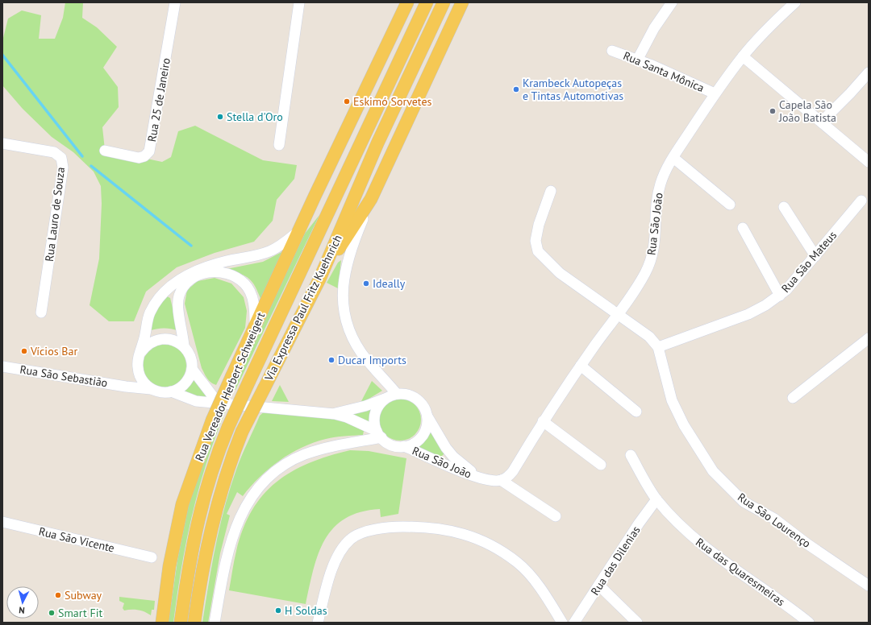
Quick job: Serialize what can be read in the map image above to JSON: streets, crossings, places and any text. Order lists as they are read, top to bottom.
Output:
{
  "streets": {
    "main road": ["Via Expressa Paul Fritz Kuehnrich", "Rua Vereador Herbert Schweigert"],
    "street": [
      "Rua Santa Mônica",
      "Rua 25 de Janeiro",
      "Rua Lauro de Souza",
      "Rua São João",
      "Rua São Mateus",
      "Rua São Sebastião",
      "Rua São Lourenço",
      "Rua São Vicente",
      "Rua das Dilenias",
      "Rua das Quaresmeiras"
    ]
  },
  "crossings": [
    ["Rua Santa Mônica", "Rua São João"],
    ["Rua São João", "Rua São Lourenço"],
    ["Rua São Mateus", "Rua São Lourenço"],
    ["Rua das Dilenias", "Rua das Quaresmeiras"]
  ],
  "places": [
    "Krambeck Autopeças e Tintas Automotivas",
    "Eskimó Sorvetes",
    "Capela São João Batista",
    "Stella d'Oro",
    "Ideally",
    "Vícios Bar",
    "Ducar Imports",
    "Subway",
    "H Soldas",
    "Smart Fit"
  ],
  "north": "bottom"
}
